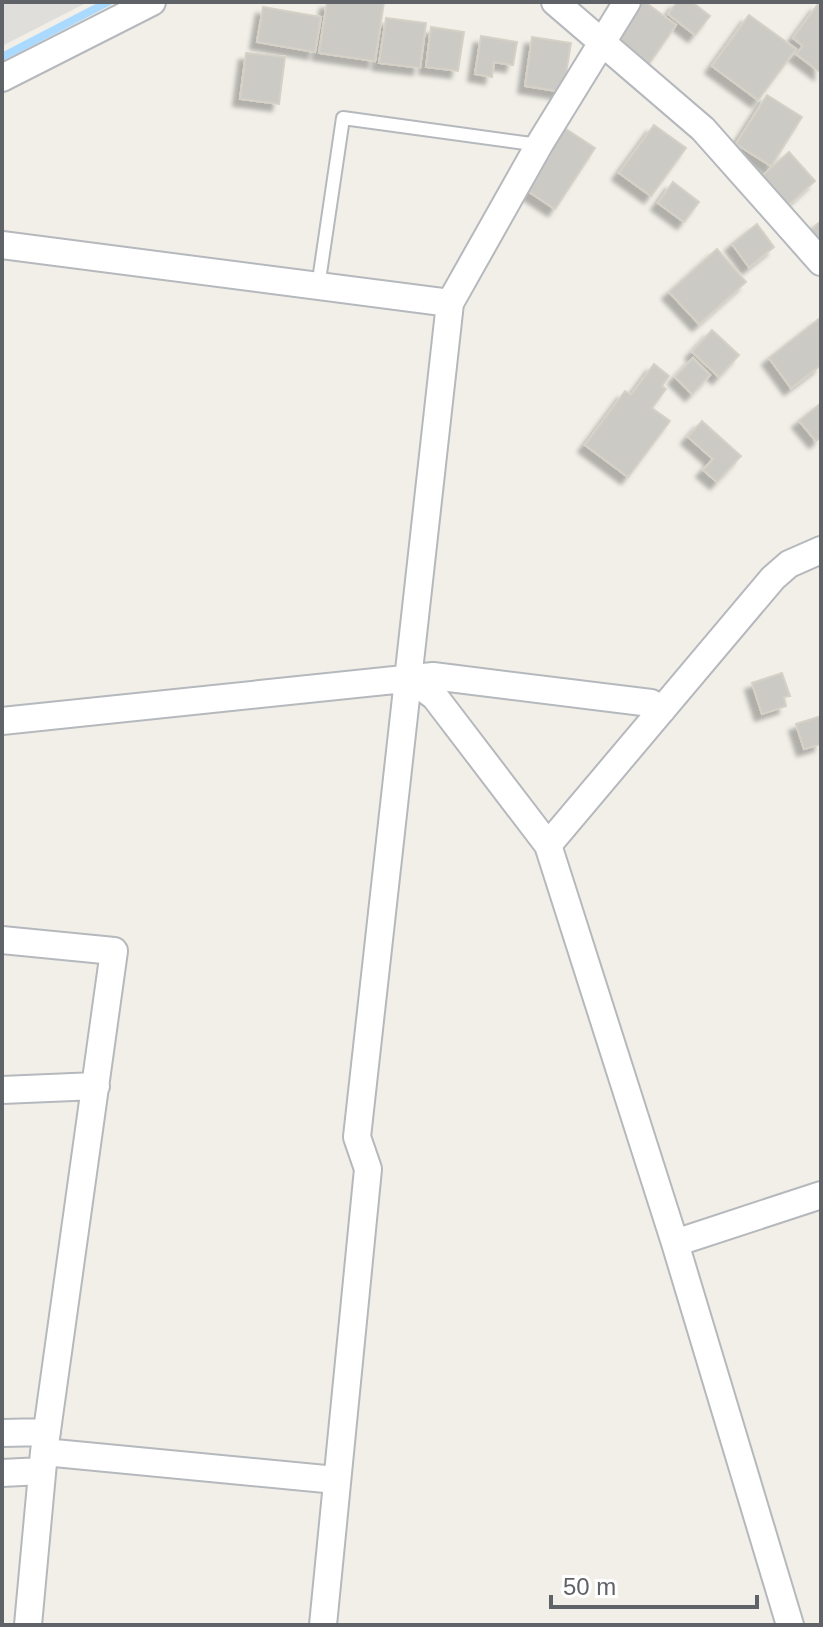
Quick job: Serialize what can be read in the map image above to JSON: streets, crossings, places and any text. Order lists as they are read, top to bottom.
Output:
{
  "scale_bar": "50 m"
}
